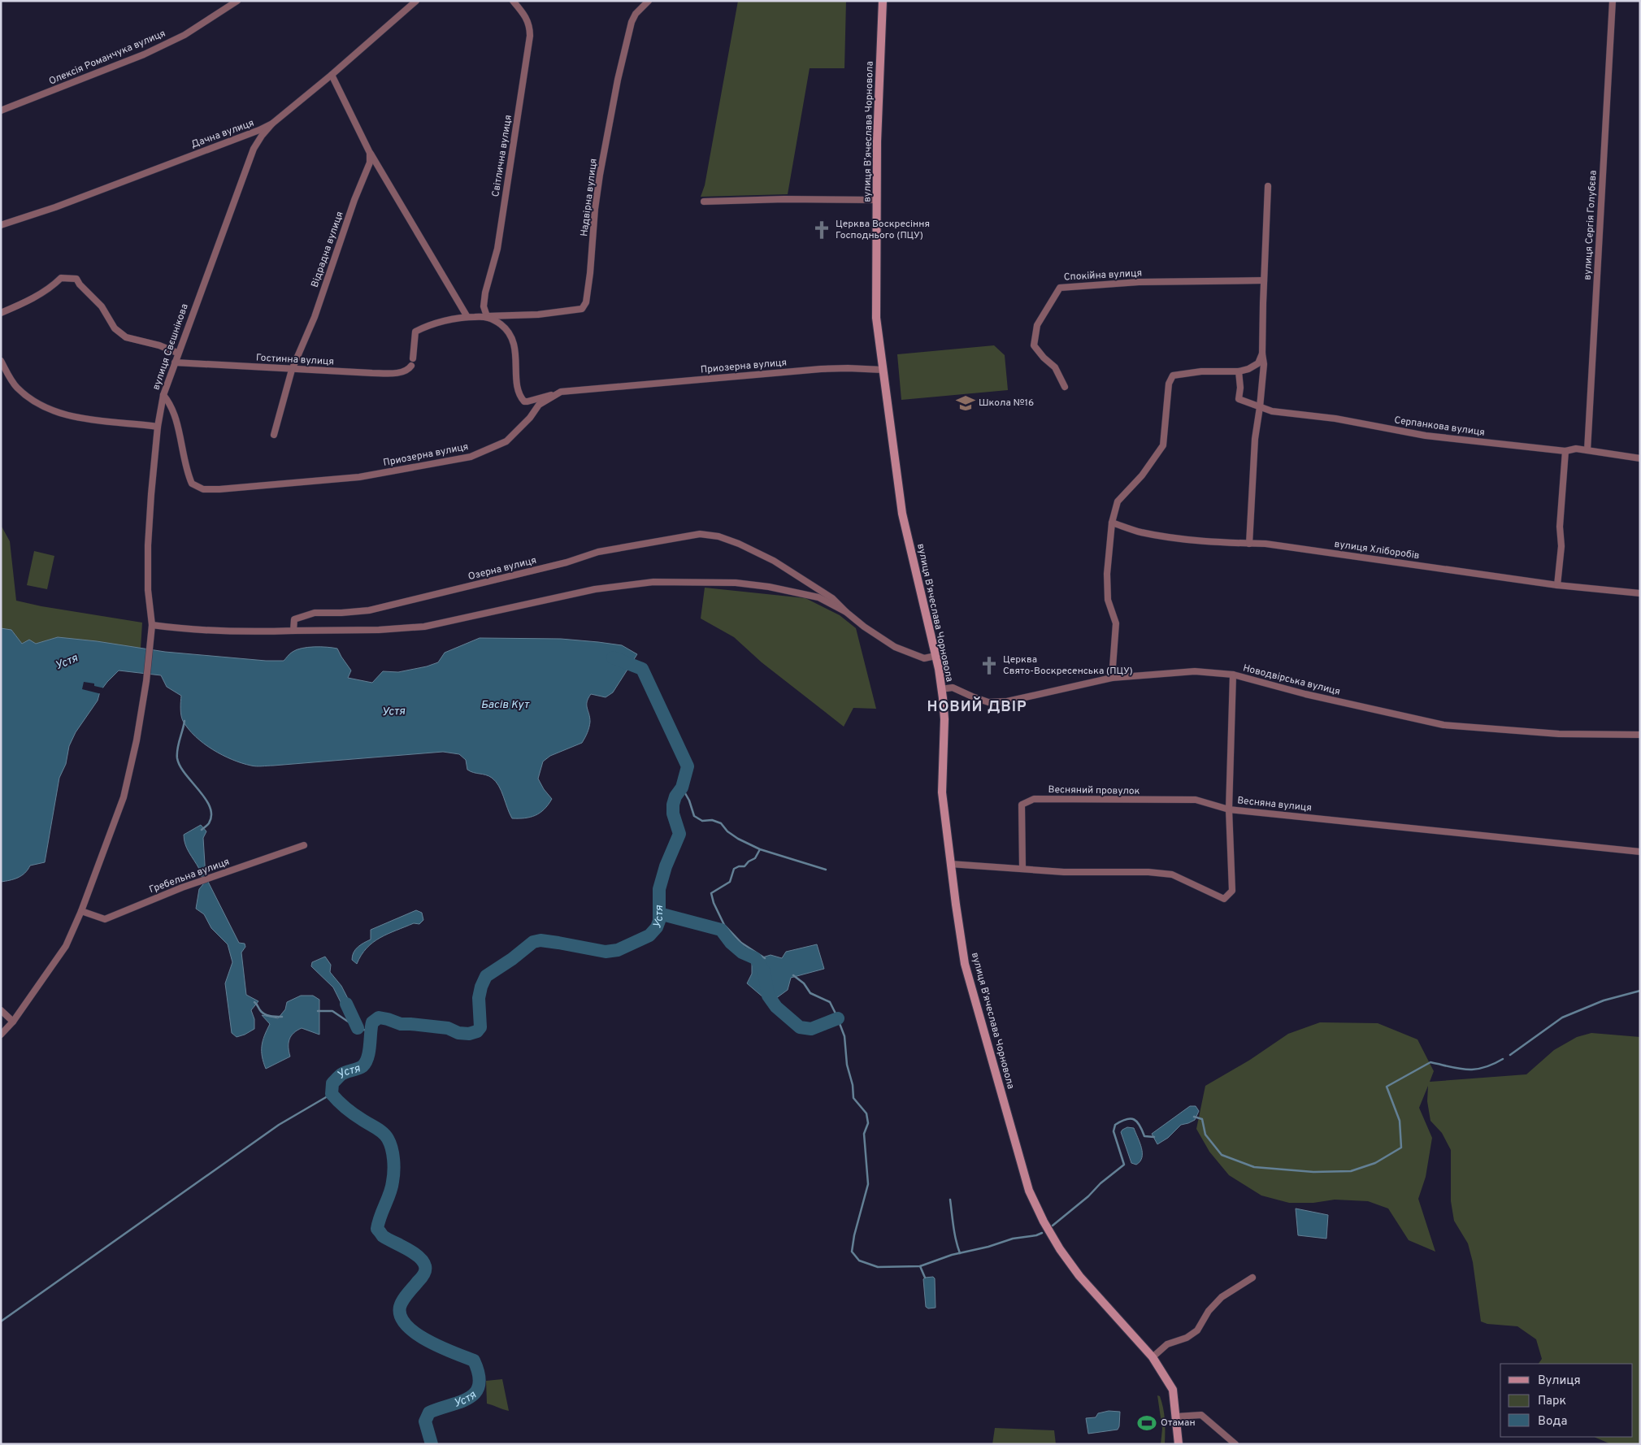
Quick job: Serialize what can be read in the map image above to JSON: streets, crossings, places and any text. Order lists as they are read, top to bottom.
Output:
{
  "streets": {
    "main road": ["вулиця Вʼячеслава Чорновола"],
    "street": [
      "Олексія Романчука вулиця",
      "Дачна вулиця",
      "Світлична вулиця",
      "Надвірна вулиця",
      "вулиця Сергія Голубєва",
      "Відрадна вулиця",
      "Спокійна вулиця",
      "вулиця Свєшнікова",
      "Гостинна вулиця",
      "Приозерна вулиця",
      "Серпанкова вулиця",
      "вулиця Хліборобів",
      "Озерна вулиця",
      "Новодвірська вулиця",
      "Весняний провулок",
      "Весняна вулиця",
      "Гребельна вулиця"
    ]
  },
  "crossings": [
    ["вулиця Вʼячеслава Чорновола", "Приозерна вулиця"],
    ["вулиця Вʼячеслава Чорновола", "Новодвірська вулиця"],
    ["вулиця Вʼячеслава Чорновола", "Весняна вулиця"],
    ["Дачна вулиця", "вулиця Свєшнікова"],
    ["Світлична вулиця", "Надвірна вулиця"],
    ["вулиця Сергія Голубєва", "Серпанкова вулиця"],
    ["Відрадна вулиця", "Гостинна вулиця"],
    ["вулиця Свєшнікова", "Гостинна вулиця"],
    ["вулиця Свєшнікова", "Приозерна вулиця"],
    ["вулиця Свєшнікова", "Гребельна вулиця"],
    ["Весняний провулок", "Весняна вулиця"]
  ],
  "districts": ["НОВИЙ ДВІР"],
  "water": ["Устя", "Басів Кут"],
  "places": {
    "church": ["Церква Воскресіння Господнього (ПЦУ)", "Церква Свято-Воскресенська (ПЦУ)"],
    "school or university": ["Школа №16"],
    "sports": ["Отаман"]
  },
  "legend": ["Вулиця", "Парк", "Вода"]
}
